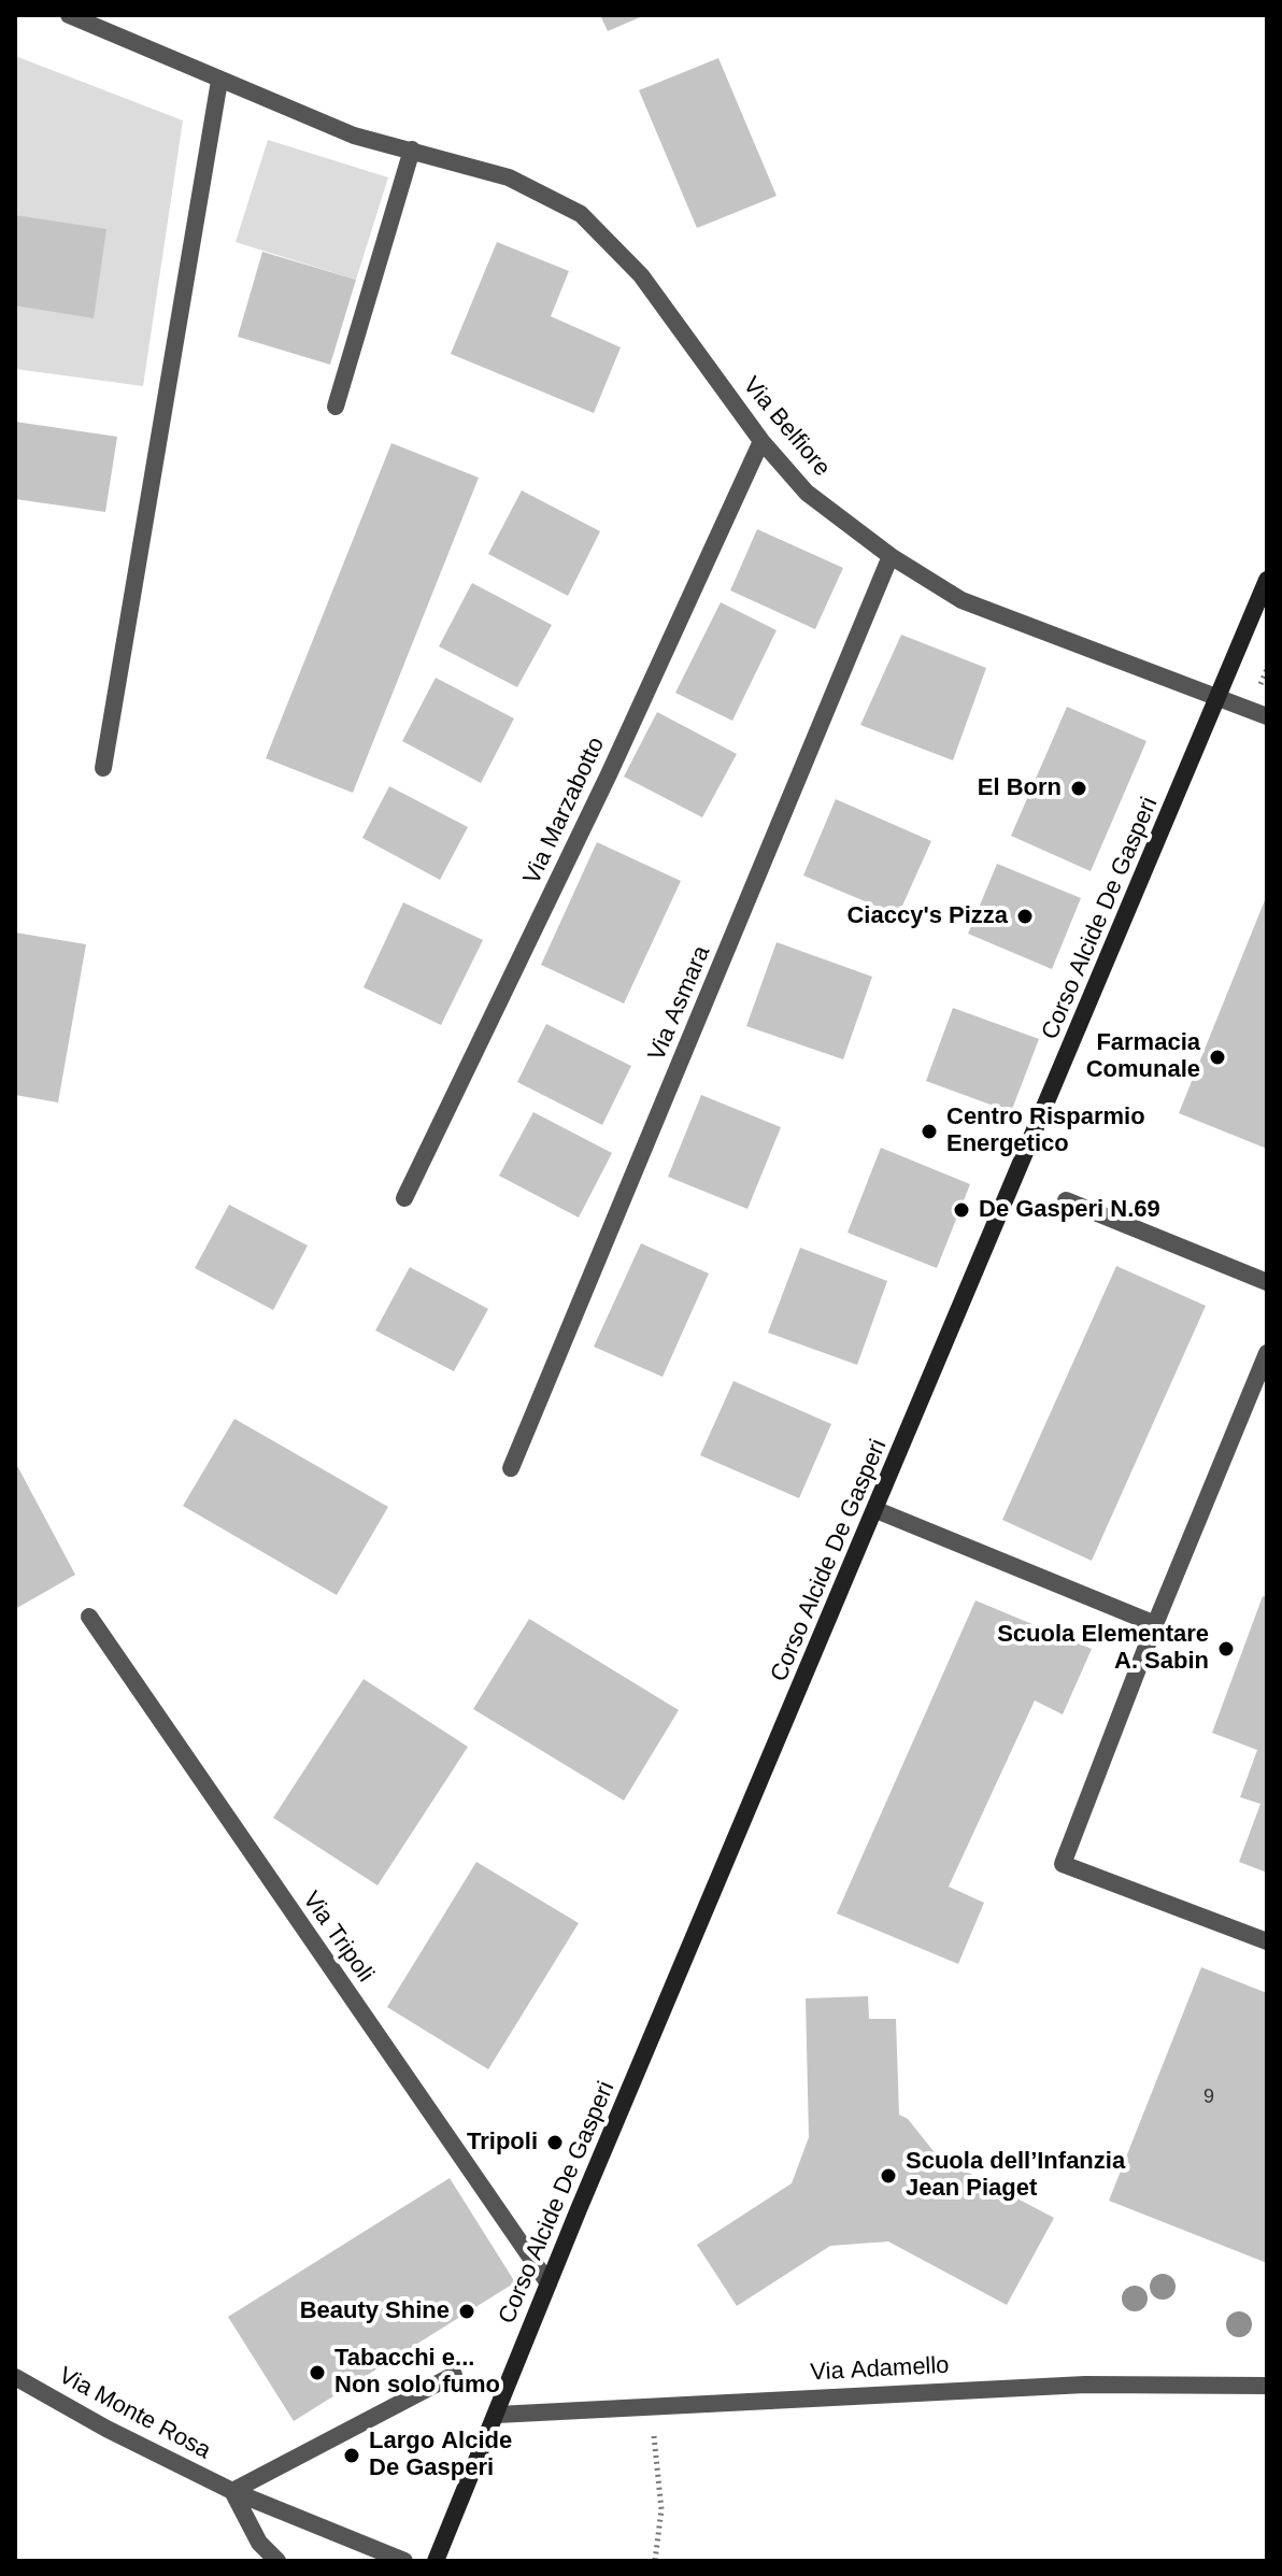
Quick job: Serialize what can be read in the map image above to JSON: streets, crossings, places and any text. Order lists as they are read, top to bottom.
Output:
{
  "streets": {
    "street": [
      "Via Belfiore",
      "Via Marzabotto",
      "Corso Alcide De Gasperi",
      "Via Asmara",
      "Via Tripoli",
      "Via Adamello",
      "Via Monte Rosa"
    ]
  },
  "crossings": [
    ["Via Belfiore", "Via Marzabotto"],
    ["Via Belfiore", "Corso Alcide De Gasperi"],
    ["Via Belfiore", "Via Asmara"],
    ["Corso Alcide De Gasperi", "Via Tripoli"],
    ["Corso Alcide De Gasperi", "Via Adamello"]
  ],
  "places": [
    "El Born",
    "Ciaccy's Pizza",
    "Farmacia Comunale",
    "Centro Risparmio Energetico",
    "De Gasperi N.69",
    "Scuola Elementare A. Sabin",
    "Tripoli",
    "Scuola dell’Infanzia Jean Piaget",
    "Beauty Shine",
    "Tabacchi e... Non solo fumo",
    "Largo Alcide De Gasperi"
  ],
  "house_numbers": ["9"]
}
